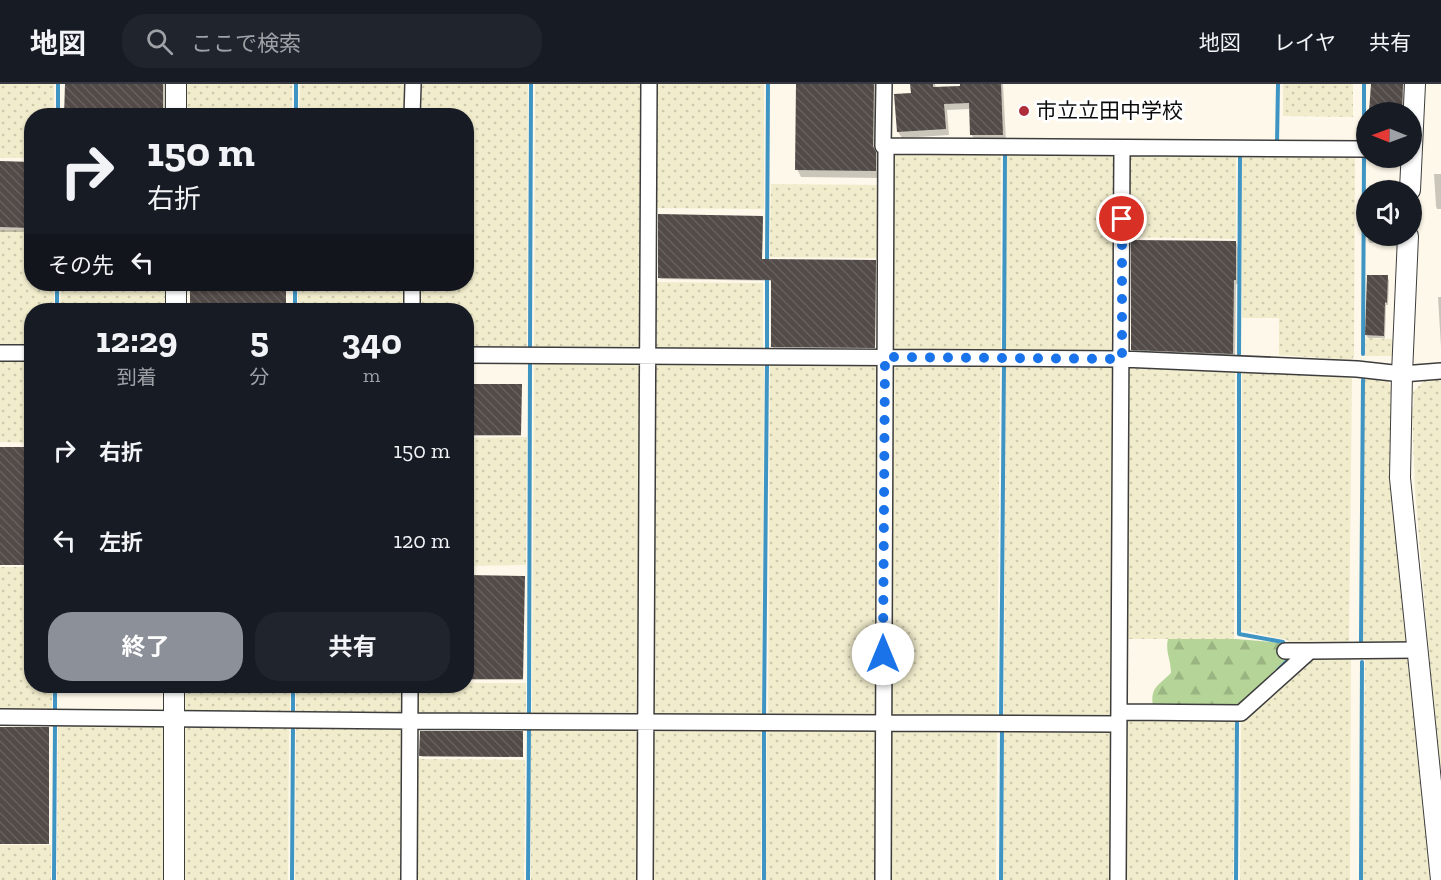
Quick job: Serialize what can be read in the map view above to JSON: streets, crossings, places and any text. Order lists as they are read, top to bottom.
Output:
{
  "places": ["市立立田中学校"],
  "north": "left",
  "page": {
    "header": "地図",
    "search": "ここで検索",
    "nav": ["地図", "レイヤ", "共有"],
    "turn": ["150 m", "右折"],
    "then": "その先",
    "eta": [
      "12:29",
      "到着",
      "5",
      "分",
      "340",
      "m"
    ],
    "list": [
      {
        "name": "右折",
        "value": "150 m"
      },
      {
        "name": "左折",
        "value": "120 m"
      }
    ],
    "buttons": ["終了", "共有"]
  }
}
